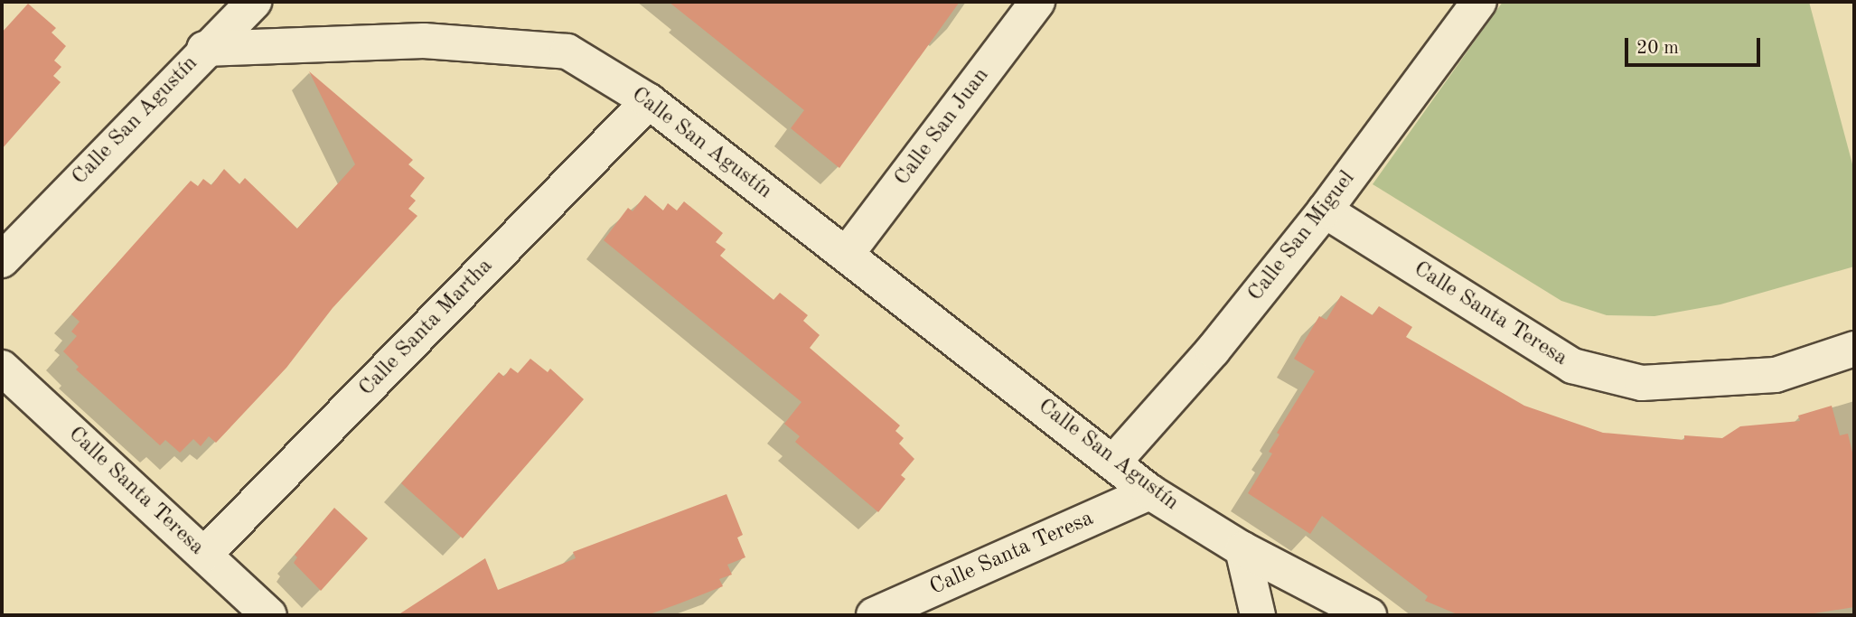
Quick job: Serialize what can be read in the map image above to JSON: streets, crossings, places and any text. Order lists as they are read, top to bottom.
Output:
{
  "streets": {
    "street": [
      "Calle San Agustín",
      "Calle San Juan",
      "Calle San Miguel",
      "Calle Santa Teresa",
      "Calle Santa Martha"
    ]
  },
  "crossings": [
    ["Calle San Agustín", "Calle San Juan"],
    ["Calle San Agustín", "Calle San Miguel"],
    ["Calle San Agustín", "Calle Santa Teresa"],
    ["Calle San Agustín", "Calle Santa Martha"],
    ["Calle San Miguel", "Calle Santa Teresa"],
    ["Calle Santa Teresa", "Calle Santa Martha"]
  ],
  "scale_bar": "20 m"
}
